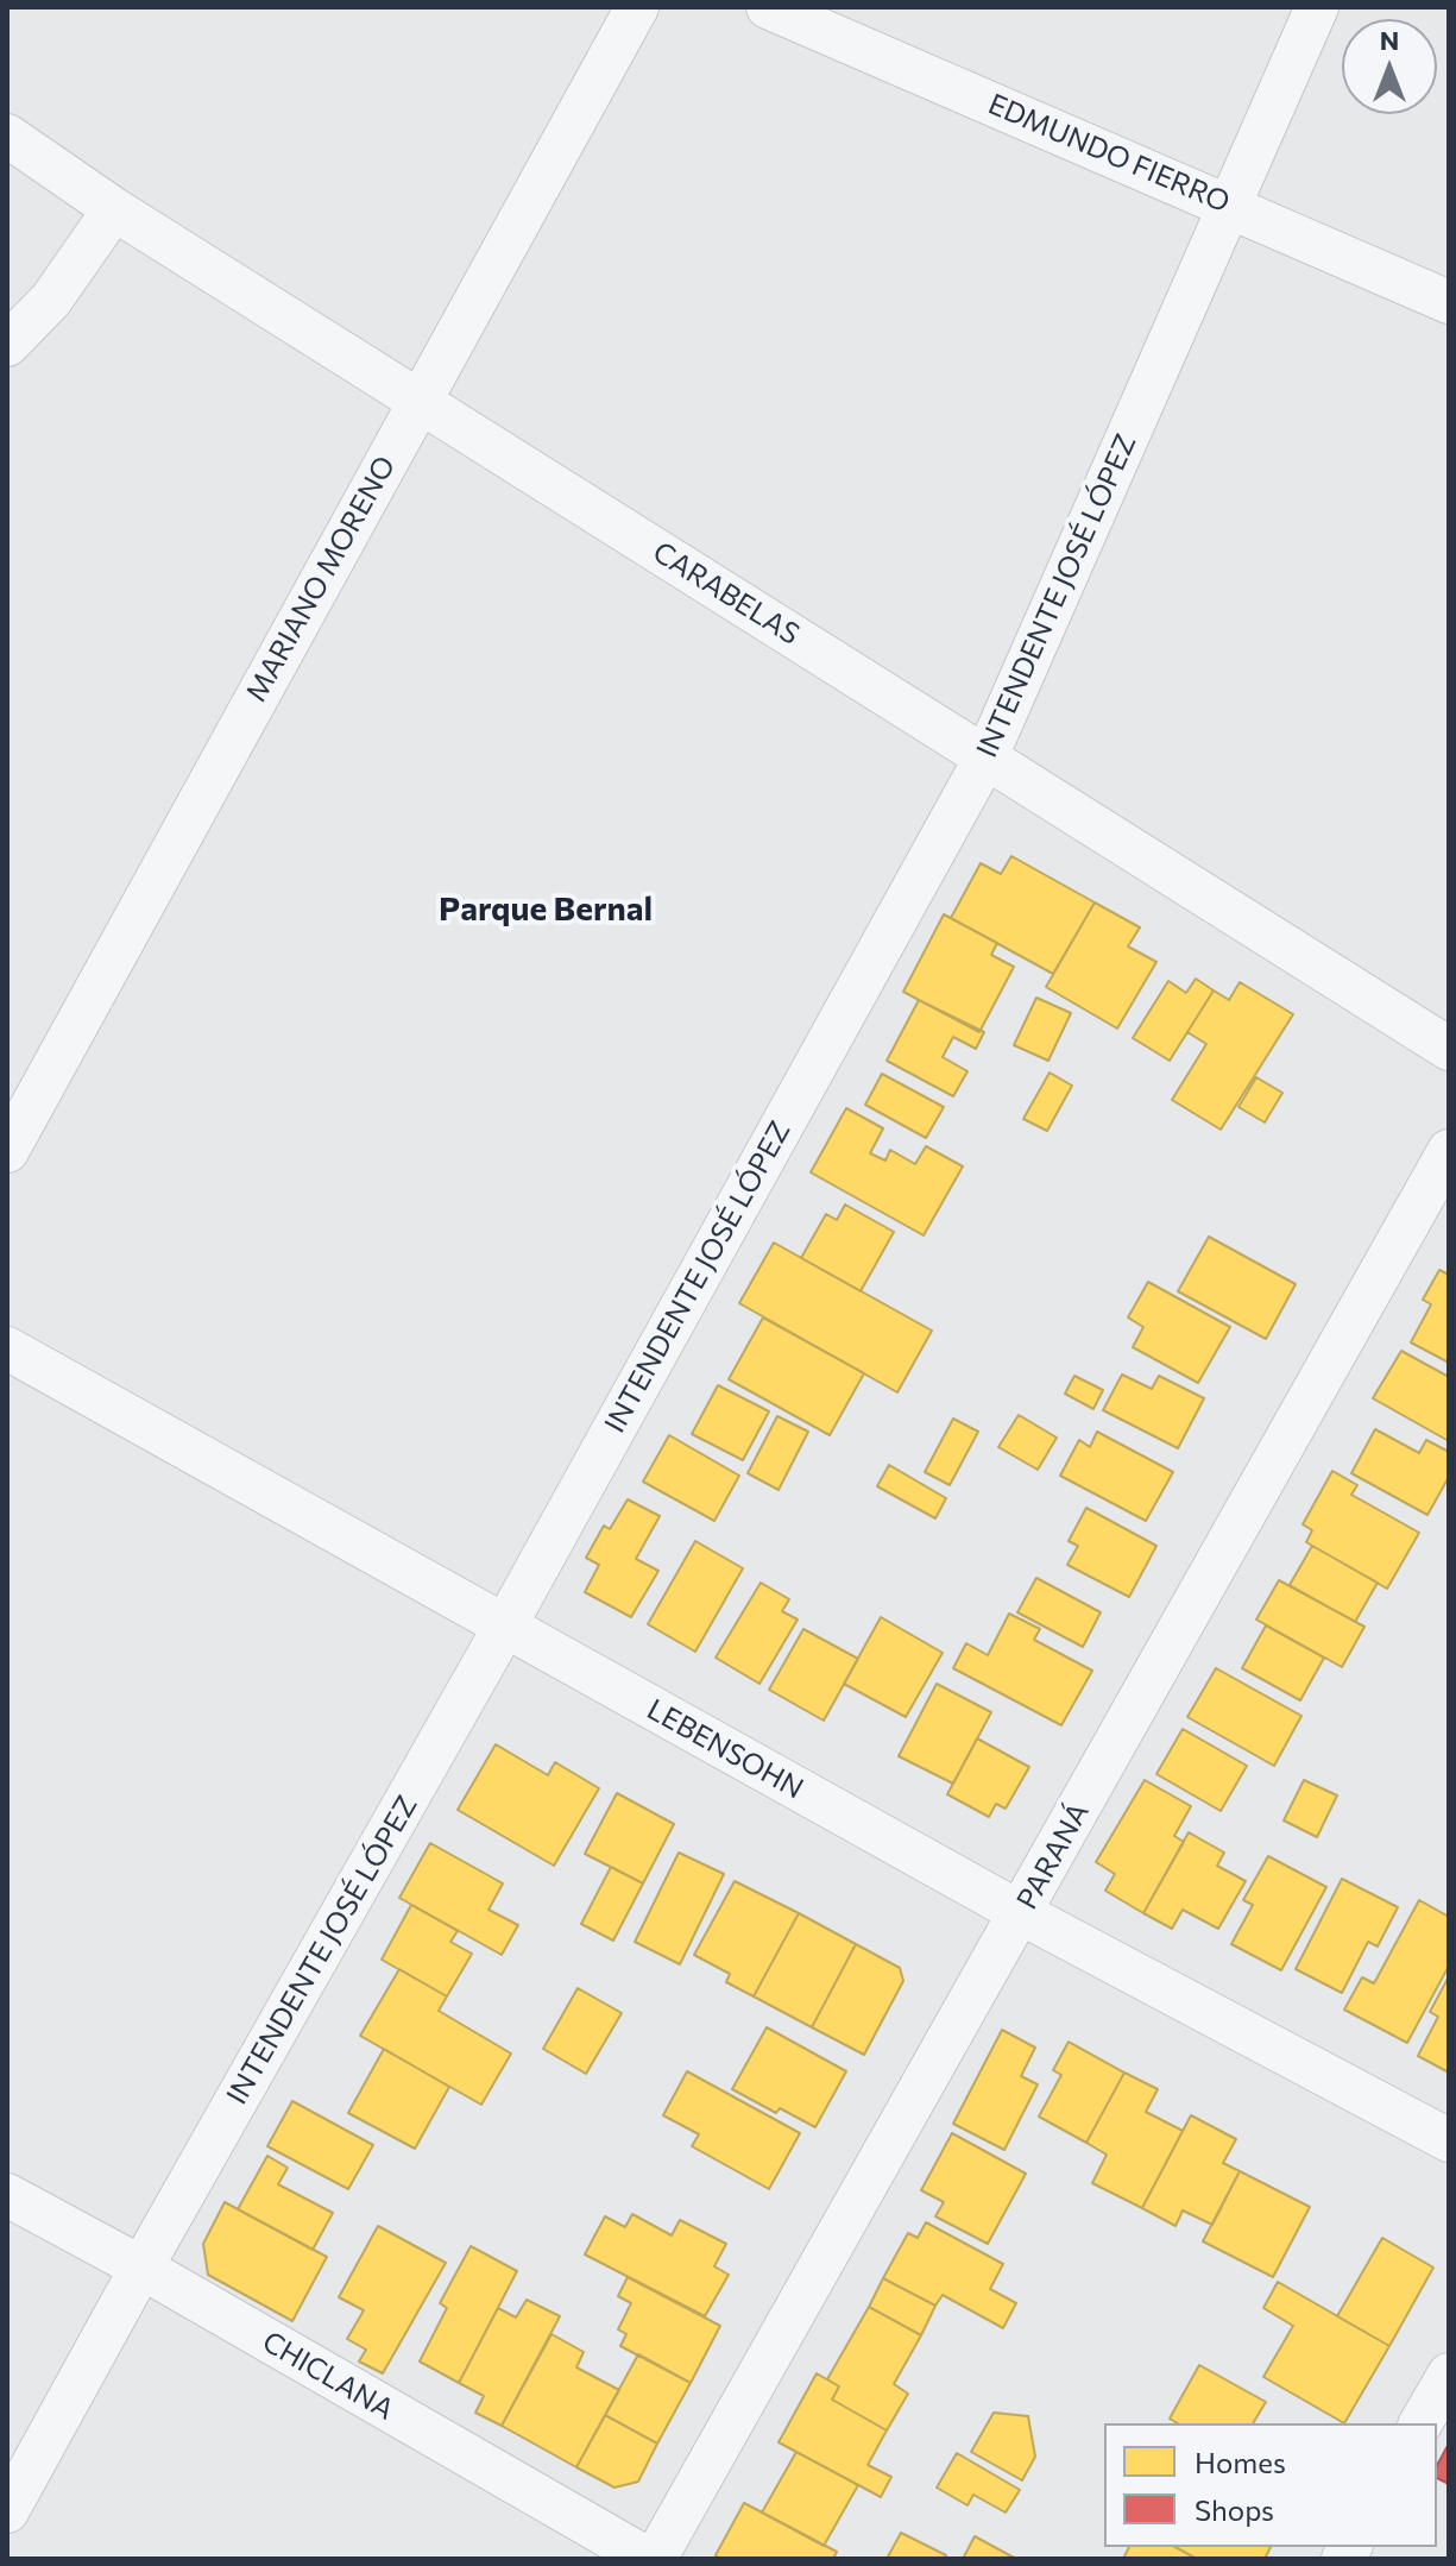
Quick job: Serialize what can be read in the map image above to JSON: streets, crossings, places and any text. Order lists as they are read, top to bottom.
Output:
{
  "streets": {
    "street": [
      "EDMUNDO FIERRO",
      "MARIANO MORENO",
      "CARABELAS",
      "INTENDENTE JOSÉ LÓPEZ",
      "LEBENSOHN",
      "PARANÁ",
      "CHICLANA"
    ]
  },
  "crossings": [
    ["EDMUNDO FIERRO", "INTENDENTE JOSÉ LÓPEZ"],
    ["MARIANO MORENO", "CARABELAS"],
    ["CARABELAS", "INTENDENTE JOSÉ LÓPEZ"],
    ["INTENDENTE JOSÉ LÓPEZ", "LEBENSOHN"],
    ["INTENDENTE JOSÉ LÓPEZ", "CHICLANA"],
    ["LEBENSOHN", "PARANÁ"],
    ["PARANÁ", "CHICLANA"]
  ],
  "districts": ["Parque Bernal"],
  "legend": ["Homes", "Shops"],
  "north": "top"
}
